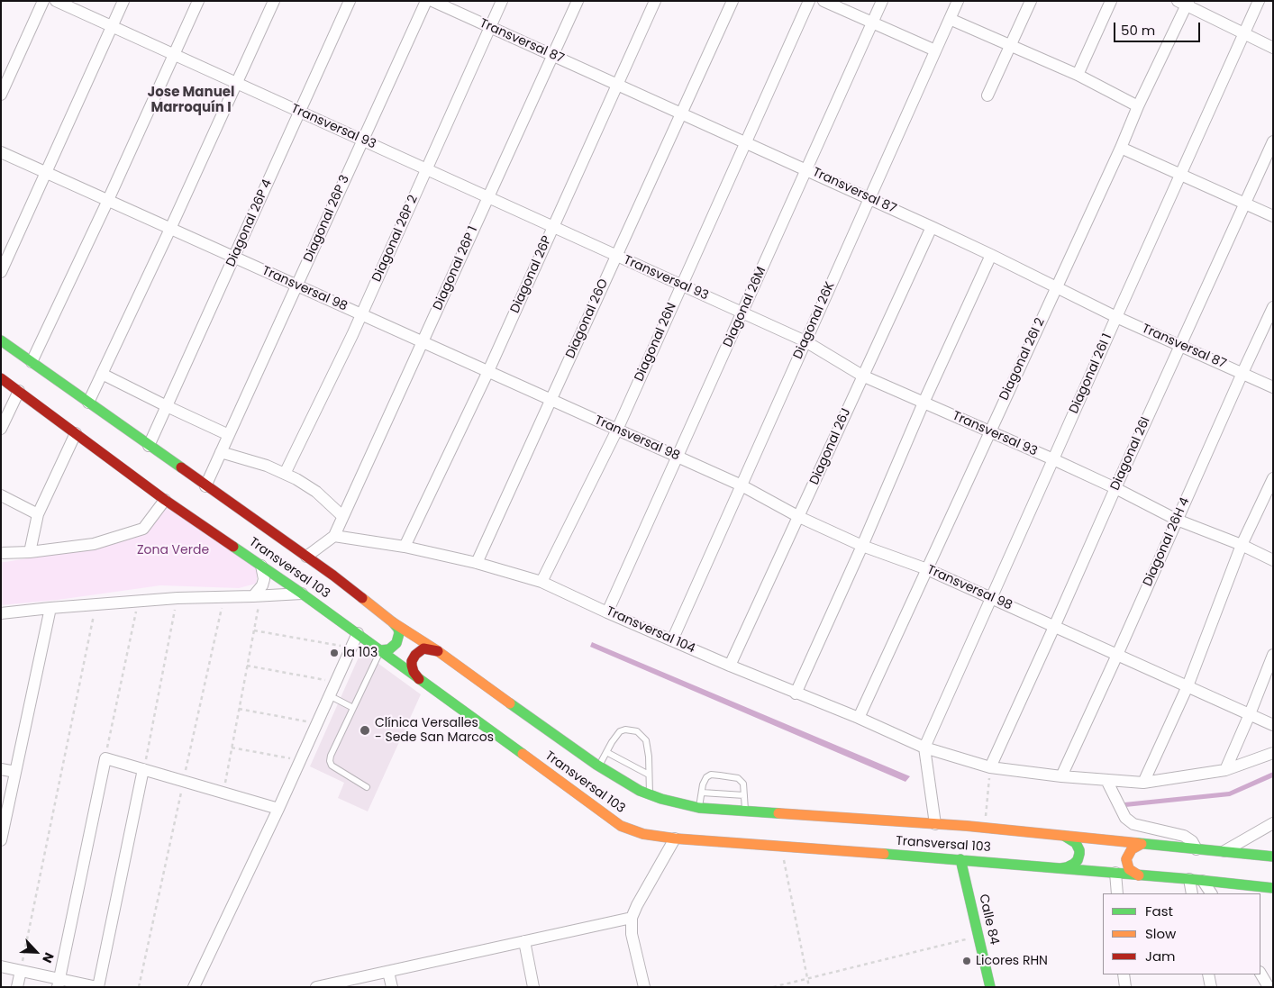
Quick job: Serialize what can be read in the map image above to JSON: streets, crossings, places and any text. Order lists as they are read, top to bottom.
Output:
{
  "streets": {
    "street": [
      "Transversal 87",
      "Transversal 93",
      "Diagonal 26P 3",
      "Diagonal 26P 4",
      "Diagonal 26P 2",
      "Diagonal 26P 1",
      "Diagonal 26P",
      "Transversal 98",
      "Diagonal 26M",
      "Diagonal 26O",
      "Diagonal 26K",
      "Diagonal 26N",
      "Diagonal 26I 2",
      "Diagonal 26I 1",
      "Diagonal 26J",
      "Diagonal 26I",
      "Diagonal 26H 4",
      "Transversal 103",
      "Transversal 104",
      "Calle 84"
    ]
  },
  "crossings": [
    ["Transversal 87", "Diagonal 26P 2"],
    ["Transversal 87", "Diagonal 26P 1"],
    ["Transversal 87", "Diagonal 26P"],
    ["Transversal 87", "Diagonal 26M"],
    ["Transversal 87", "Diagonal 26O"],
    ["Transversal 87", "Diagonal 26K"],
    ["Transversal 87", "Diagonal 26N"],
    ["Transversal 87", "Diagonal 26I 2"],
    ["Transversal 87", "Diagonal 26I 1"],
    ["Transversal 87", "Diagonal 26J"],
    ["Transversal 87", "Diagonal 26I"],
    ["Transversal 87", "Diagonal 26H 4"],
    ["Transversal 93", "Diagonal 26P 3"],
    ["Transversal 93", "Diagonal 26P 4"],
    ["Transversal 93", "Diagonal 26P 2"],
    ["Transversal 93", "Diagonal 26P 1"],
    ["Transversal 93", "Diagonal 26P"],
    ["Transversal 93", "Diagonal 26M"],
    ["Transversal 93", "Diagonal 26O"],
    ["Transversal 93", "Diagonal 26K"],
    ["Transversal 93", "Diagonal 26N"],
    ["Transversal 93", "Diagonal 26I 2"],
    ["Transversal 93", "Diagonal 26I 1"],
    ["Transversal 93", "Diagonal 26J"],
    ["Transversal 93", "Diagonal 26I"],
    ["Transversal 93", "Diagonal 26H 4"],
    ["Diagonal 26P 3", "Transversal 98"],
    ["Diagonal 26P 3", "Transversal 103"],
    ["Diagonal 26P 4", "Transversal 98"],
    ["Diagonal 26P 4", "Transversal 103"],
    ["Diagonal 26P 2", "Transversal 98"],
    ["Diagonal 26P 1", "Transversal 98"],
    ["Diagonal 26P 1", "Transversal 104"],
    ["Diagonal 26P", "Transversal 98"],
    ["Diagonal 26P", "Transversal 104"],
    ["Transversal 98", "Diagonal 26M"],
    ["Transversal 98", "Diagonal 26O"],
    ["Transversal 98", "Diagonal 26K"],
    ["Transversal 98", "Diagonal 26N"],
    ["Transversal 98", "Diagonal 26I 2"],
    ["Transversal 98", "Diagonal 26I 1"],
    ["Transversal 98", "Diagonal 26J"],
    ["Transversal 98", "Diagonal 26I"],
    ["Transversal 98", "Diagonal 26H 4"],
    ["Diagonal 26M", "Transversal 104"],
    ["Diagonal 26O", "Transversal 104"],
    ["Diagonal 26K", "Transversal 104"],
    ["Diagonal 26N", "Transversal 104"],
    ["Diagonal 26I 2", "Transversal 104"],
    ["Diagonal 26I 1", "Transversal 104"],
    ["Diagonal 26J", "Transversal 104"],
    ["Diagonal 26I", "Transversal 104"],
    ["Transversal 103", "Calle 84"]
  ],
  "districts": ["Jose Manuel Marroquín I"],
  "parks": ["Zona Verde"],
  "places": ["la 103", "Clínica Versalles - Sede San Marcos", "Licores RHN"],
  "legend": ["Fast", "Slow", "Jam"],
  "scale_bar": "50 m",
  "north": "bottom right"
}
